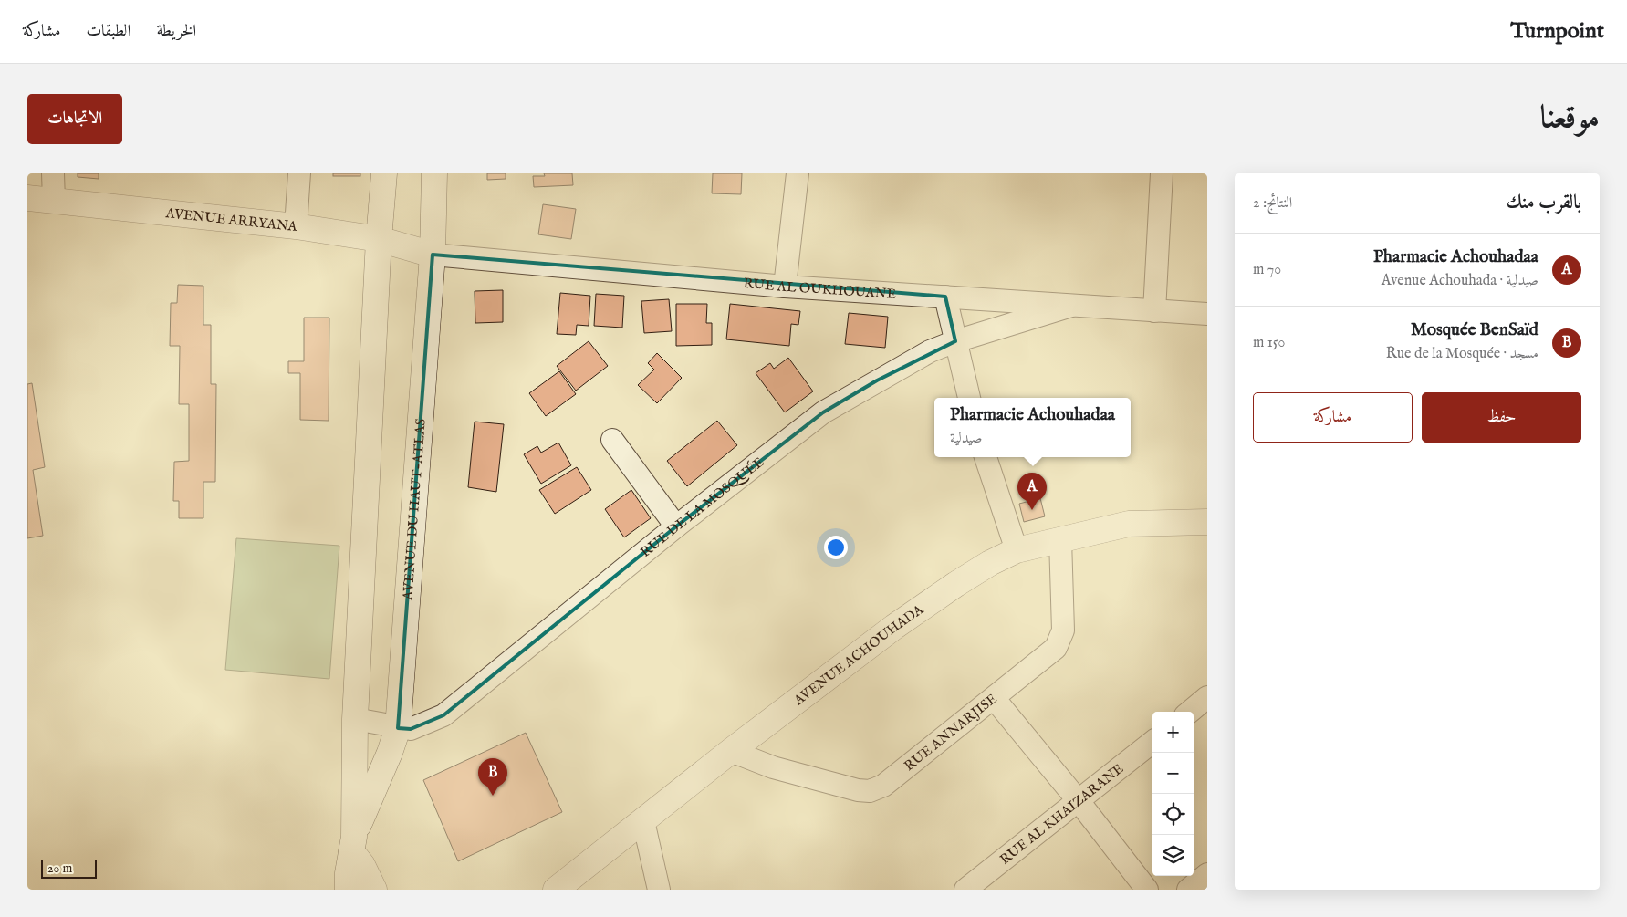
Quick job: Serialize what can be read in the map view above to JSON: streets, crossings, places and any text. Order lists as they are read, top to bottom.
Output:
{
  "streets": {
    "main road": ["AVENUE ARRYANA", "AVENUE DU HAUT-ATLAS", "AVENUE ACHOUHADA"],
    "street": [
      "RUE AL OUKHOUANE",
      "RUE DE LA MOSQUÉE",
      "RUE ANNARJISE",
      "RUE AL KHAIZARANE"
    ]
  },
  "crossings": [
    ["AVENUE ARRYANA", "RUE AL OUKHOUANE"],
    ["AVENUE ARRYANA", "AVENUE DU HAUT-ATLAS"],
    ["RUE AL OUKHOUANE", "RUE DE LA MOSQUÉE"],
    ["RUE AL OUKHOUANE", "AVENUE DU HAUT-ATLAS"],
    ["RUE DE LA MOSQUÉE", "AVENUE DU HAUT-ATLAS"],
    ["AVENUE ACHOUHADA", "RUE ANNARJISE"]
  ],
  "scale_bar": "20 m",
  "page": {
    "header": "Turnpoint",
    "nav": ["الخريطة", "الطبقات", "مشاركة"],
    "title": "موقعنا",
    "buttons": [
      "الاتجاهات",
      ["حفظ", "مشاركة"]
    ],
    "heading": ["بالقرب منك", "النتائج: 2"],
    "list": [
      {
        "mark": "A",
        "name": "Pharmacie Achouhadaa",
        "note": "صيدلية · Avenue Achouhada",
        "value": "70 m"
      },
      {
        "mark": "B",
        "name": "Mosquée BenSaïd",
        "note": "مسجد · Rue de la Mosquée",
        "value": "150 m"
      }
    ],
    "popup": ["Pharmacie Achouhadaa", "صيدلية"],
    "pins": ["A", "B"],
    "map_buttons": ["+", "−"],
    "scale": "20 m"
  }
}
